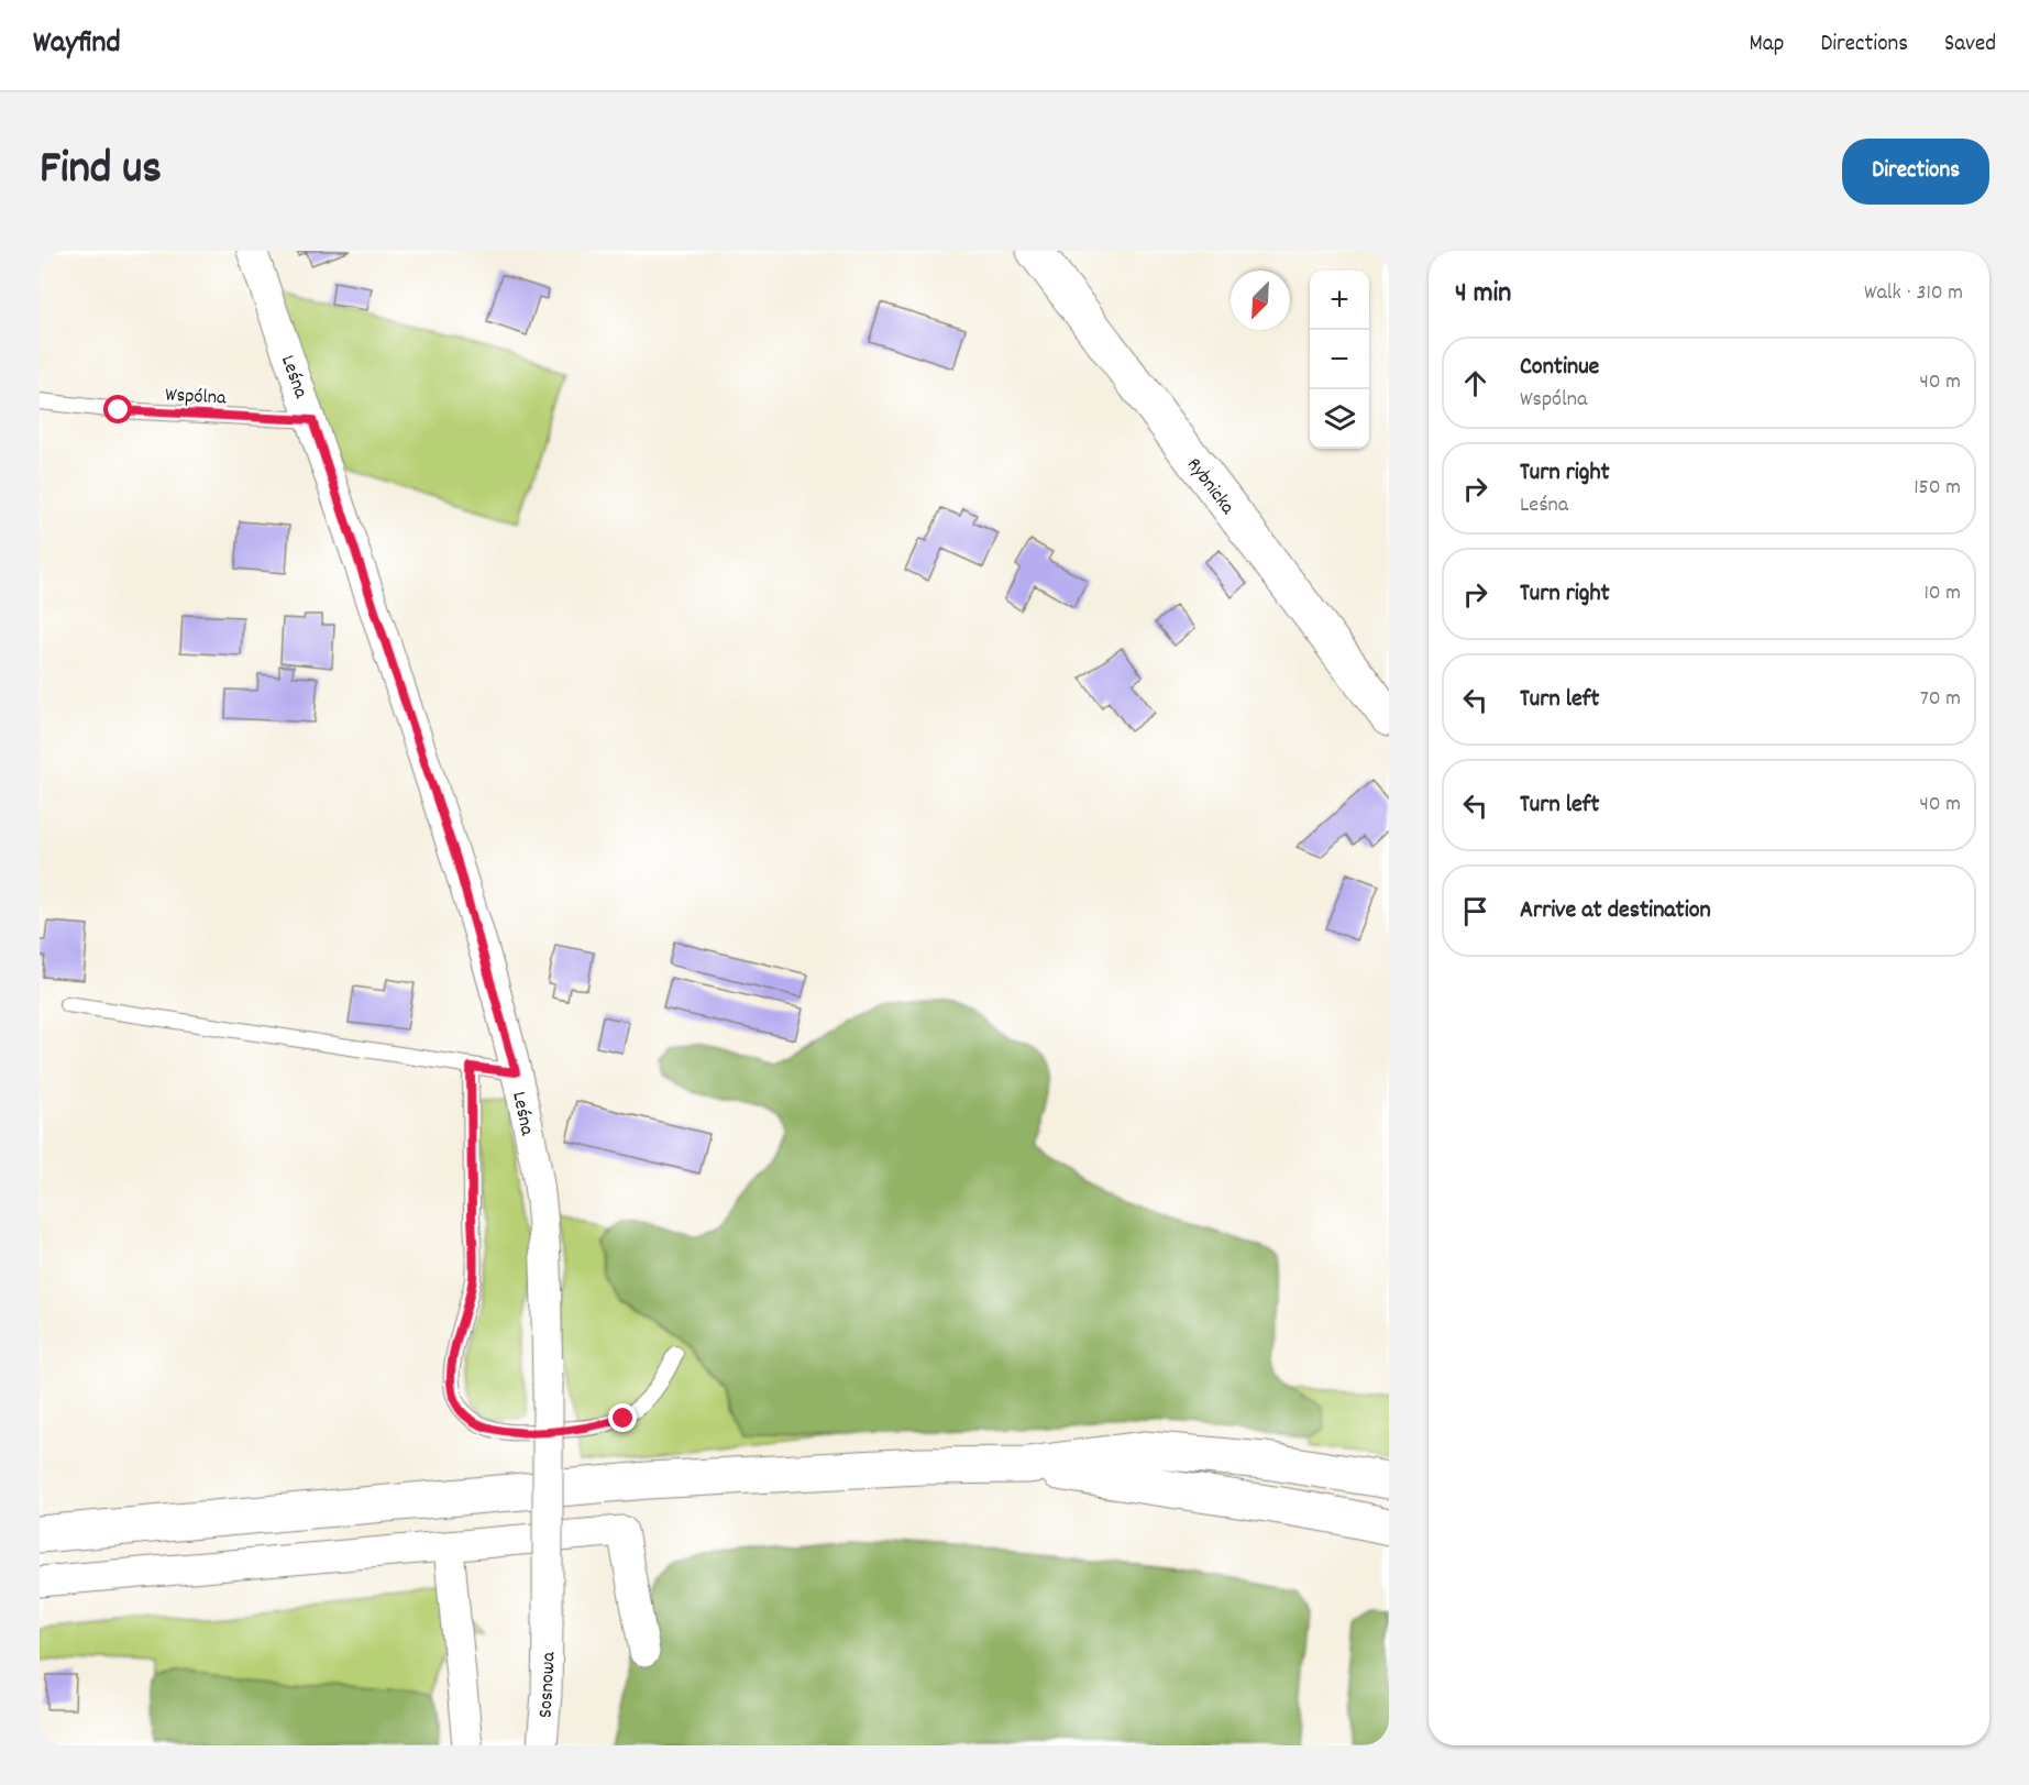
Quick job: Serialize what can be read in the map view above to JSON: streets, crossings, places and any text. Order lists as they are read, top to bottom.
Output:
{
  "streets": {
    "main road": ["Rybnicka"],
    "street": ["Leśna", "Sosnowa"],
    "lane": ["Wspólna"]
  },
  "crossings": [
    ["Leśna", "Wspólna"],
    ["Leśna", "Sosnowa"]
  ],
  "north": "bottom left",
  "page": {
    "header": "Wayfind",
    "nav": ["Map", "Directions", "Saved"],
    "title": "Find us",
    "buttons": "Directions",
    "heading": ["4 min", "Walk · 310 m"],
    "map_buttons": ["+", "−"],
    "list": [
      ["Continue", "Wspólna", "40 m"],
      ["Turn right", "Leśna", "150 m"],
      ["Turn right", "10 m"],
      ["Turn left", "70 m"],
      ["Turn left", "40 m"],
      "Arrive at destination"
    ]
  }
}
